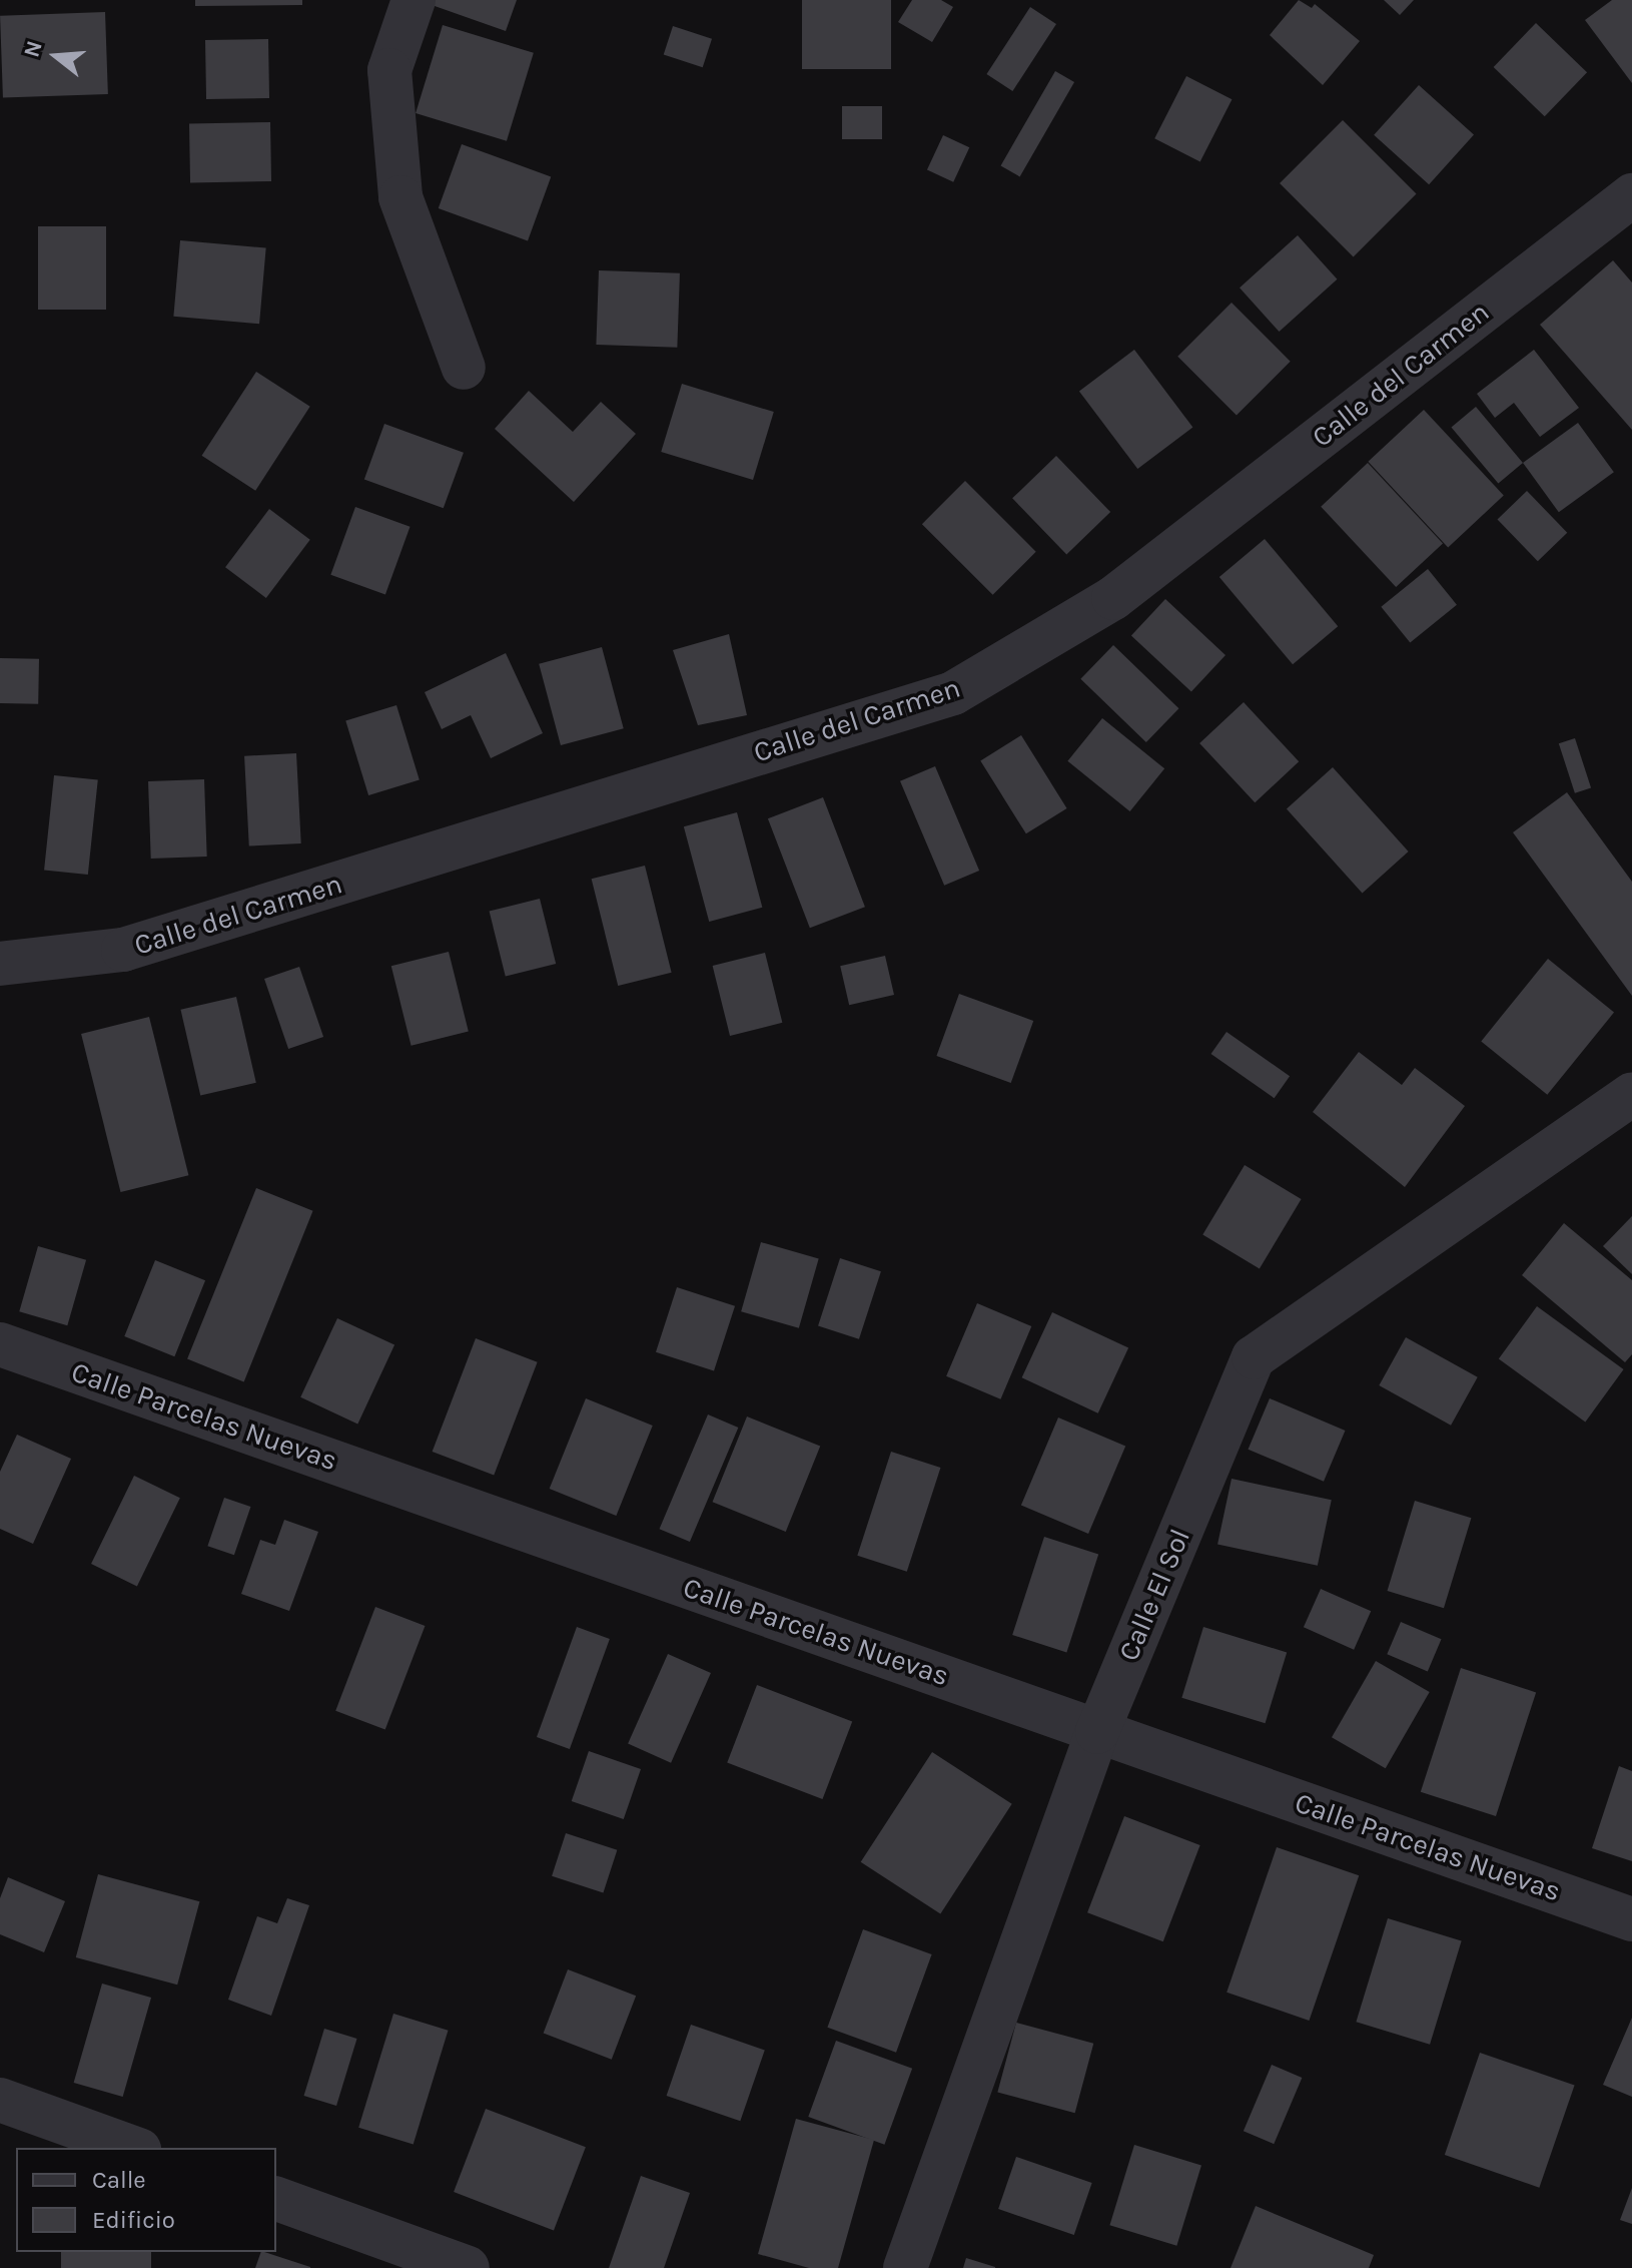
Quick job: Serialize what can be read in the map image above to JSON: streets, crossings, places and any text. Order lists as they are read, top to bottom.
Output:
{
  "streets": {
    "street": ["Calle del Carmen", "Calle Parcelas Nuevas", "Calle El Sol"]
  },
  "crossings": [
    ["Calle Parcelas Nuevas", "Calle El Sol"]
  ],
  "legend": ["Calle", "Edificio"],
  "north": "left"
}
